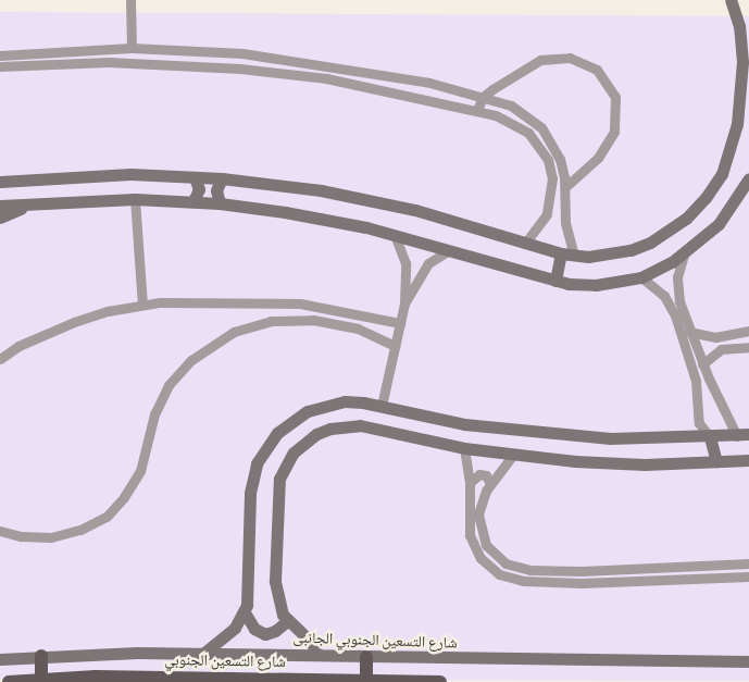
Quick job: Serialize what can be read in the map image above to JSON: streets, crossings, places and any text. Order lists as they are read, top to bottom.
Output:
{
  "streets": {
    "main road": ["شارع التسعين الجنوبي"],
    "street": ["شارع التسعين الجنوبي الجانبى"]
  }
}
